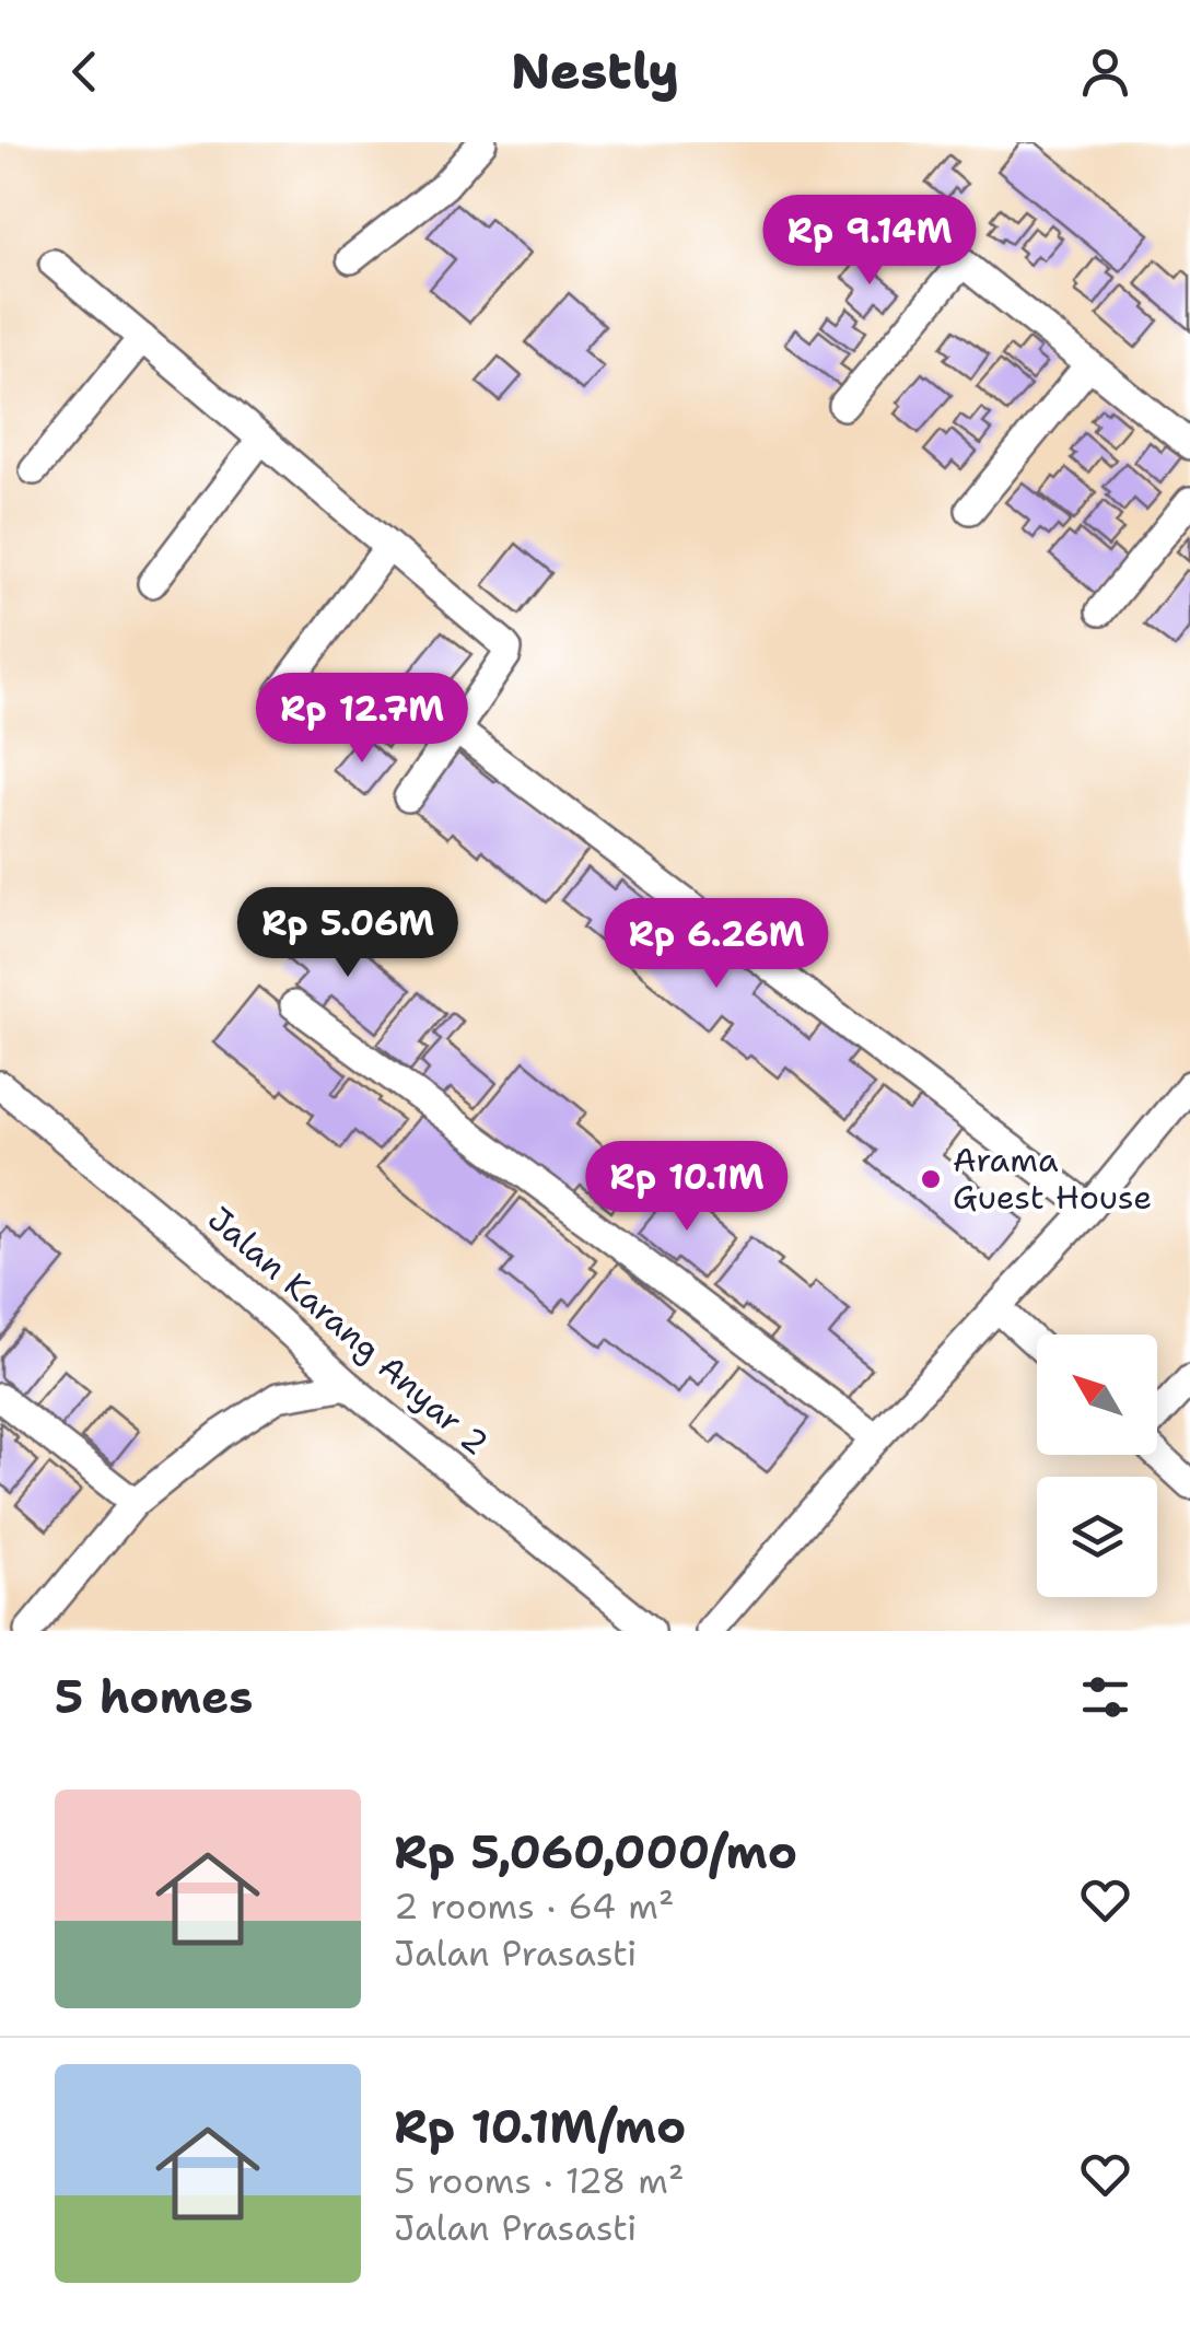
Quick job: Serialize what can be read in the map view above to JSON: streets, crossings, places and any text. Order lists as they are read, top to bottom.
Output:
{
  "streets": {
    "street": ["Jalan Karang Anyar 2"]
  },
  "places": ["Arama Guest House"],
  "north": "top left",
  "page": {
    "header": "Nestly",
    "price": [
      "Rp 9.14M",
      "Rp 12.7M",
      "Rp 5.06M",
      "Rp 6.26M",
      "Rp 10.1M"
    ],
    "heading": "5 homes",
    "list": [
      {
        "name": "Rp 5,060,000/mo",
        "note": "2 rooms · 64 m² · Jalan Prasasti"
      },
      {
        "name": "Rp 10.1M/mo",
        "note": "5 rooms · 128 m² · Jalan Prasasti"
      }
    ]
  }
}
